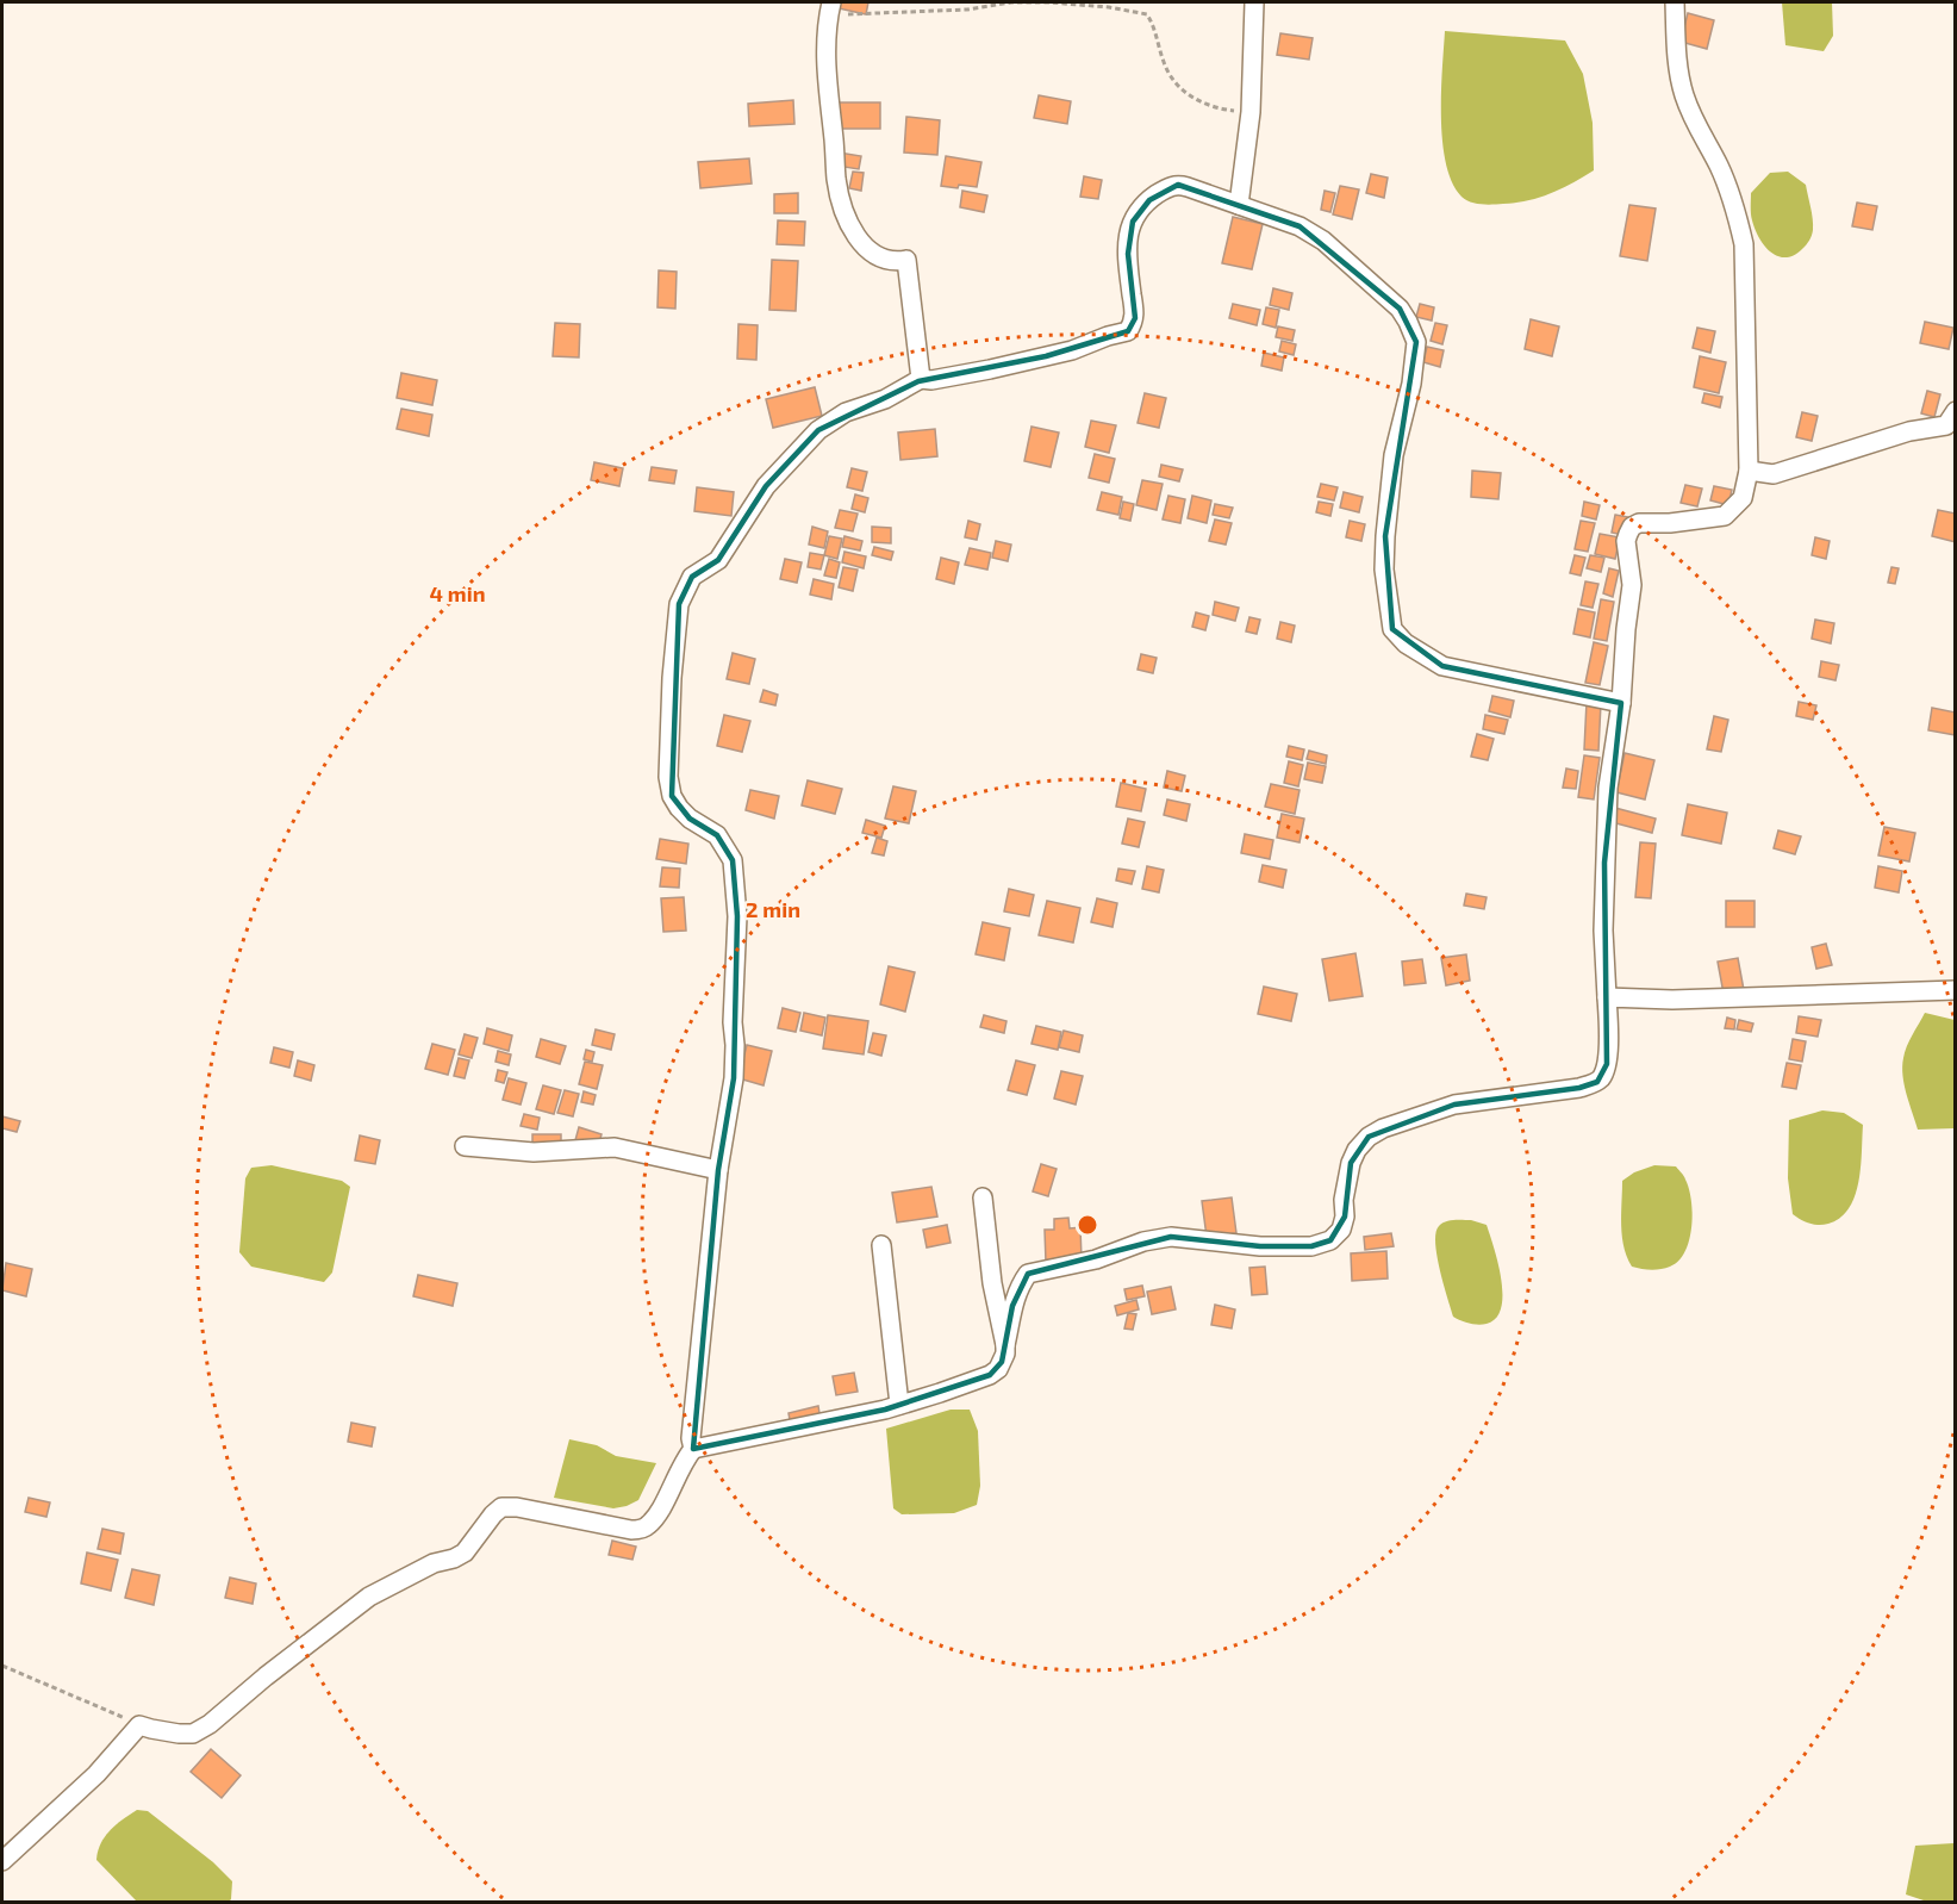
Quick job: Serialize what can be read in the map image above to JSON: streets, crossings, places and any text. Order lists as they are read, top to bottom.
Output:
{
  "rings": ["4 min", "2 min"]
}
